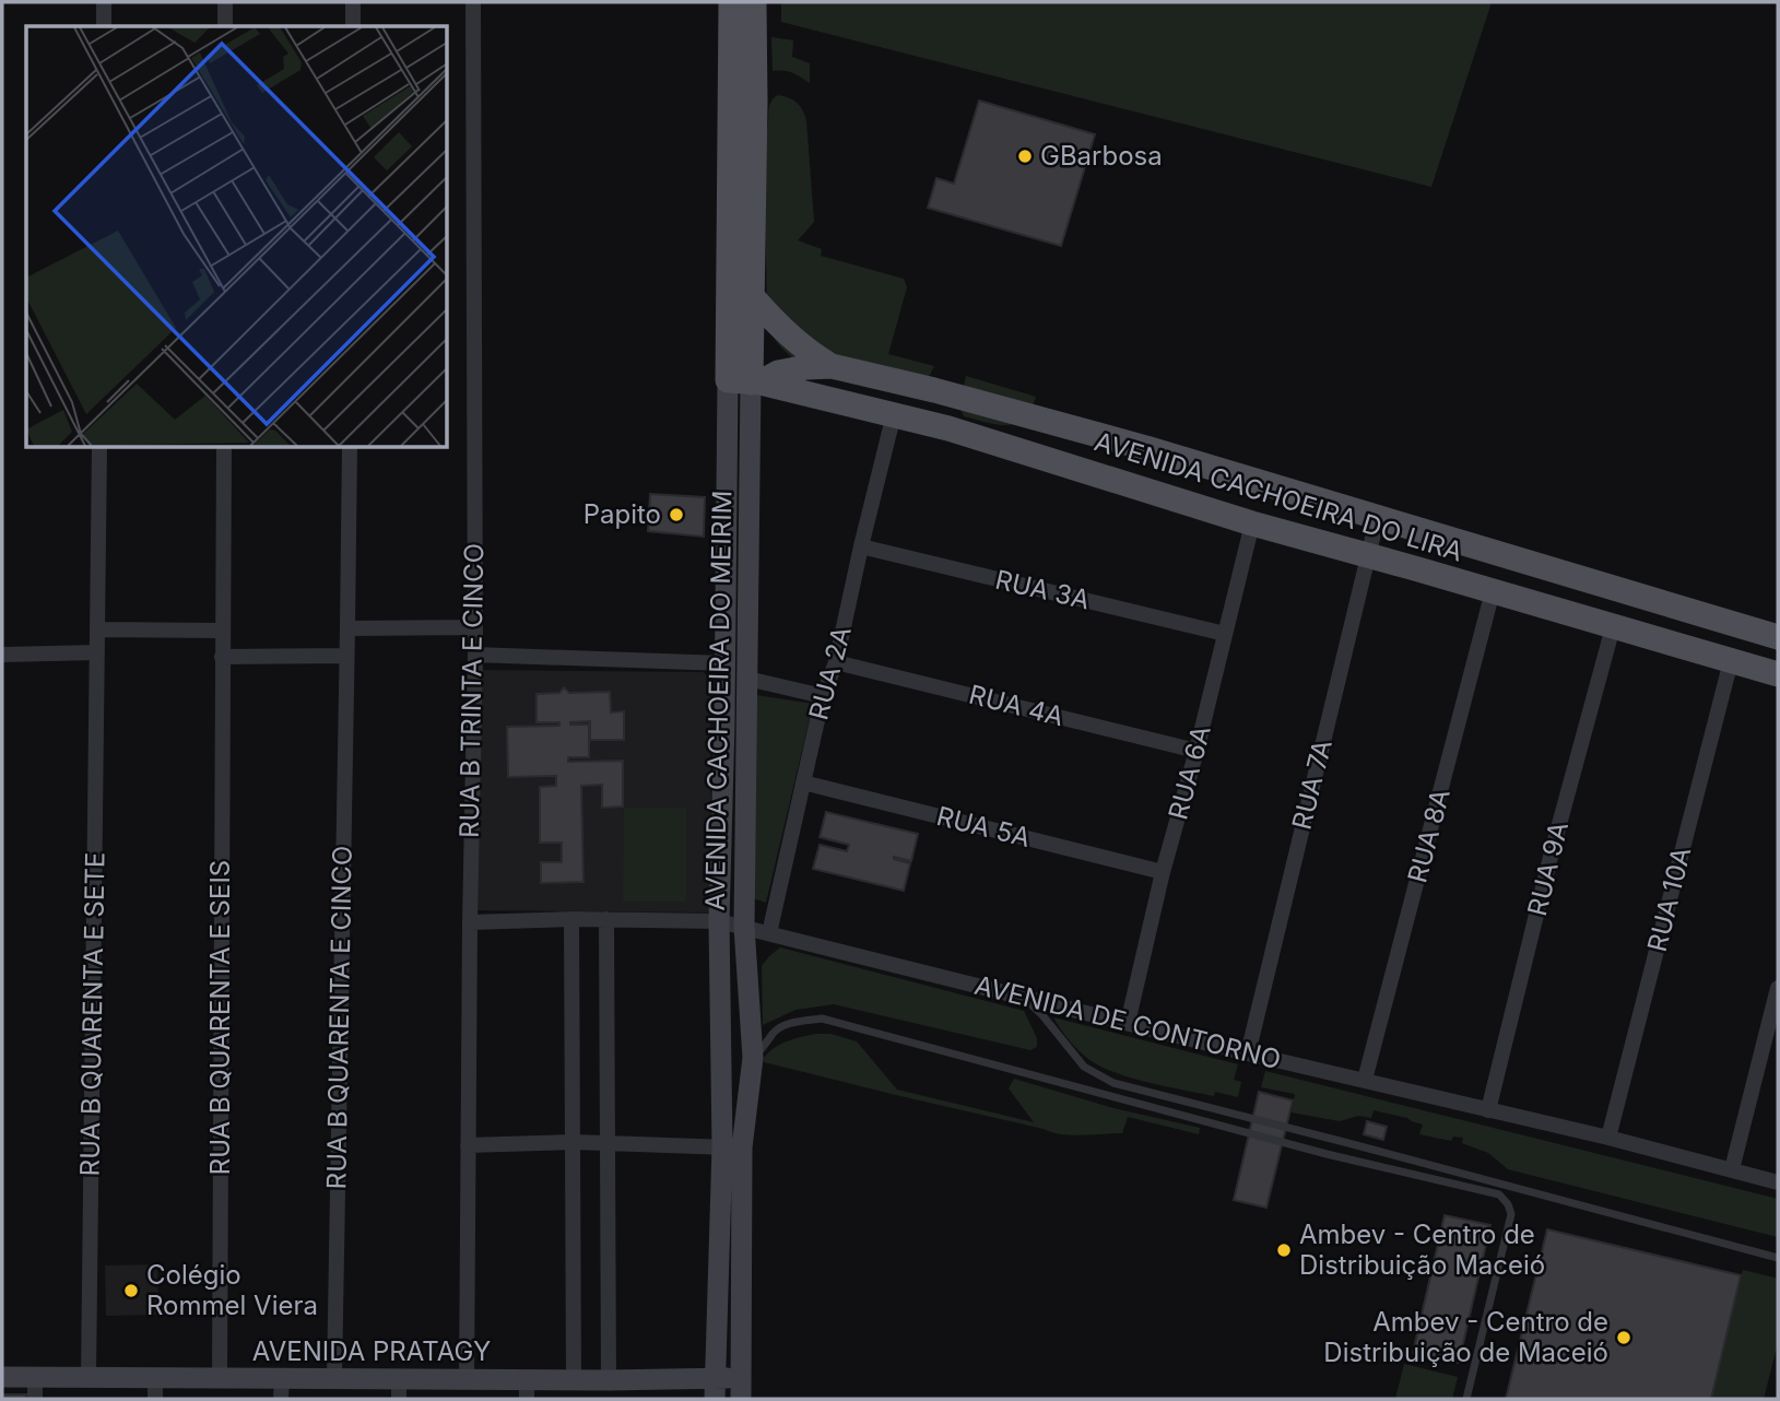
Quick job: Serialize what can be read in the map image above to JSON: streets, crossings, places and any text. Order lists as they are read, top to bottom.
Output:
{
  "streets": {
    "main road": ["AVENIDA CACHOEIRA DO LIRA", "AVENIDA CACHOEIRA DO MEIRIM"],
    "street": [
      "RUA 3A",
      "RUA 2A",
      "RUA B TRINTA E CINCO",
      "RUA 4A",
      "RUA 6A",
      "RUA 7A",
      "RUA 5A",
      "RUA 8A",
      "RUA 9A",
      "RUA 10A",
      "RUA B QUARENTA E SETE",
      "RUA B QUARENTA E SEIS",
      "RUA B QUARENTA E CINCO",
      "AVENIDA DE CONTORNO",
      "AVENIDA PRATAGY"
    ]
  },
  "crossings": [
    ["AVENIDA CACHOEIRA DO LIRA", "RUA 2A"],
    ["AVENIDA CACHOEIRA DO LIRA", "AVENIDA CACHOEIRA DO MEIRIM"],
    ["AVENIDA CACHOEIRA DO LIRA", "RUA 6A"],
    ["AVENIDA CACHOEIRA DO LIRA", "RUA 7A"],
    ["AVENIDA CACHOEIRA DO LIRA", "RUA 8A"],
    ["AVENIDA CACHOEIRA DO LIRA", "RUA 9A"],
    ["AVENIDA CACHOEIRA DO LIRA", "RUA 10A"],
    ["RUA 3A", "RUA 2A"],
    ["RUA 3A", "RUA 6A"],
    ["RUA 2A", "RUA 4A"],
    ["RUA 2A", "RUA 5A"],
    ["RUA 2A", "AVENIDA DE CONTORNO"],
    ["RUA B TRINTA E CINCO", "AVENIDA DE CONTORNO"],
    ["RUA B TRINTA E CINCO", "AVENIDA PRATAGY"],
    ["AVENIDA CACHOEIRA DO MEIRIM", "AVENIDA DE CONTORNO"],
    ["AVENIDA CACHOEIRA DO MEIRIM", "AVENIDA PRATAGY"],
    ["RUA 4A", "RUA 6A"],
    ["RUA 6A", "RUA 5A"],
    ["RUA 6A", "AVENIDA DE CONTORNO"],
    ["RUA 7A", "AVENIDA DE CONTORNO"],
    ["RUA 8A", "AVENIDA DE CONTORNO"],
    ["RUA 9A", "AVENIDA DE CONTORNO"],
    ["RUA 10A", "AVENIDA DE CONTORNO"],
    ["RUA B QUARENTA E SETE", "AVENIDA PRATAGY"],
    ["RUA B QUARENTA E SEIS", "AVENIDA PRATAGY"],
    ["RUA B QUARENTA E CINCO", "AVENIDA PRATAGY"]
  ],
  "places": [
    "GBarbosa",
    "Papito",
    "Ambev - Centro de Distribuição Maceió",
    "Colégio Rommel Viera",
    "Ambev - Centro de Distribuição de Maceió"
  ]
}
